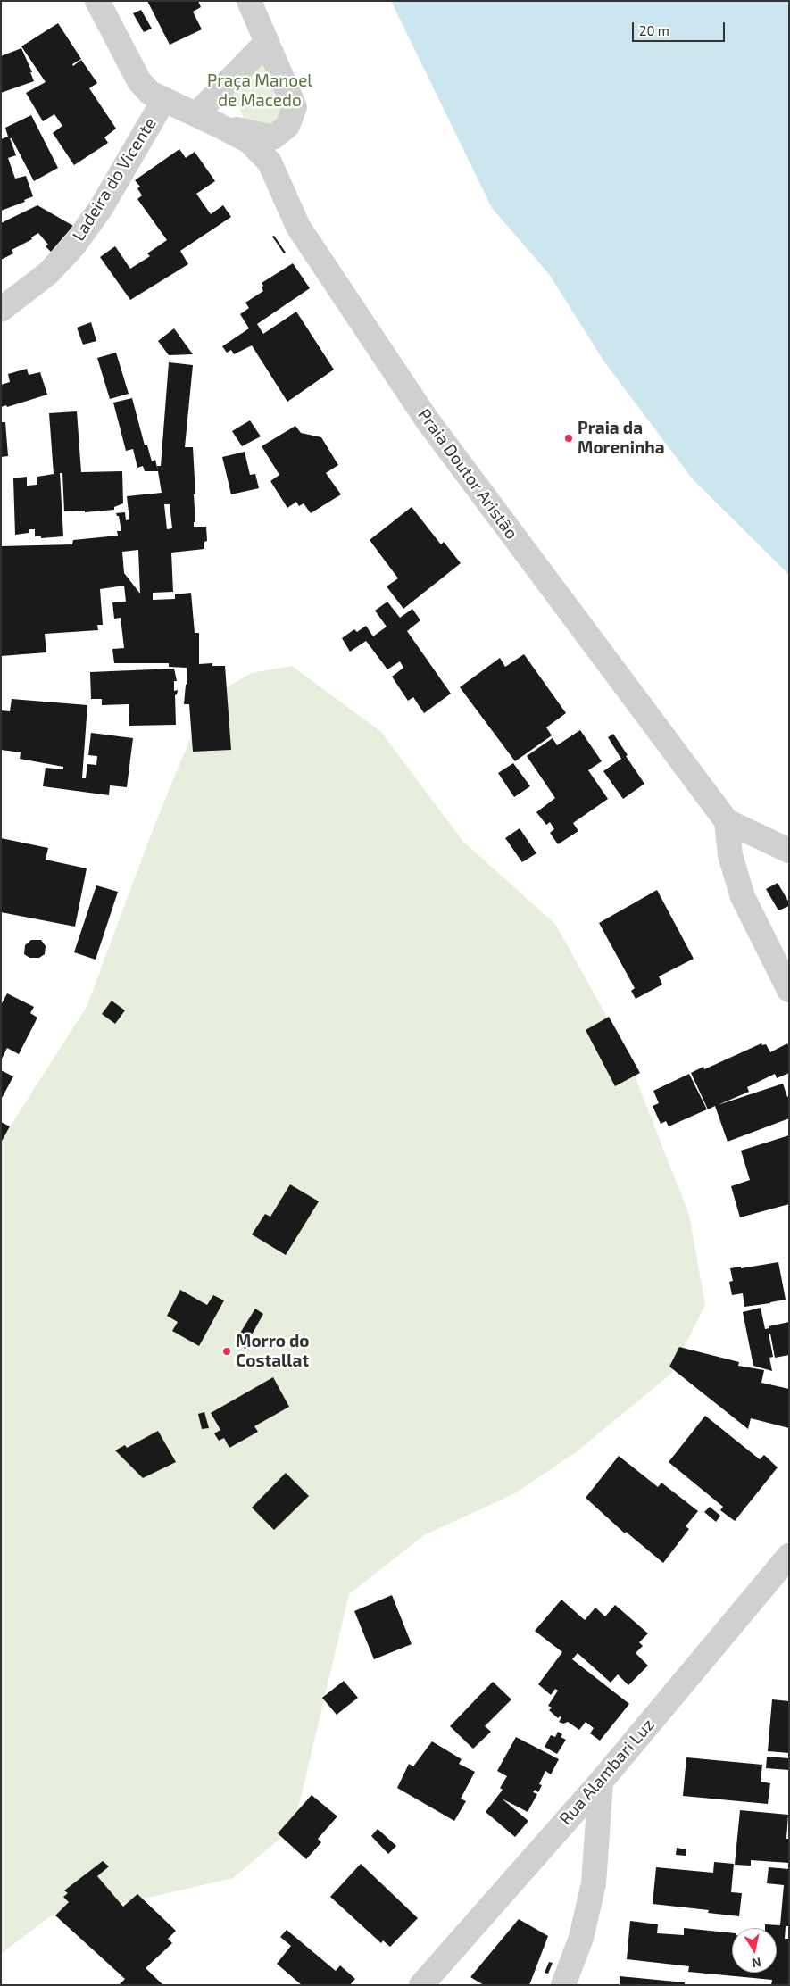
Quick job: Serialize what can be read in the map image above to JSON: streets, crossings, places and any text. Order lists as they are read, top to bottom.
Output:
{
  "streets": {
    "street": ["Ladeira do Vicente", "Praia Doutor Aristão", "Rua Alambari Luz"]
  },
  "parks": ["Praça Manoel de Macedo"],
  "places": ["Praia da Moreninha", "Morro do Costallat"],
  "scale_bar": "20 m",
  "north": "bottom"
}
